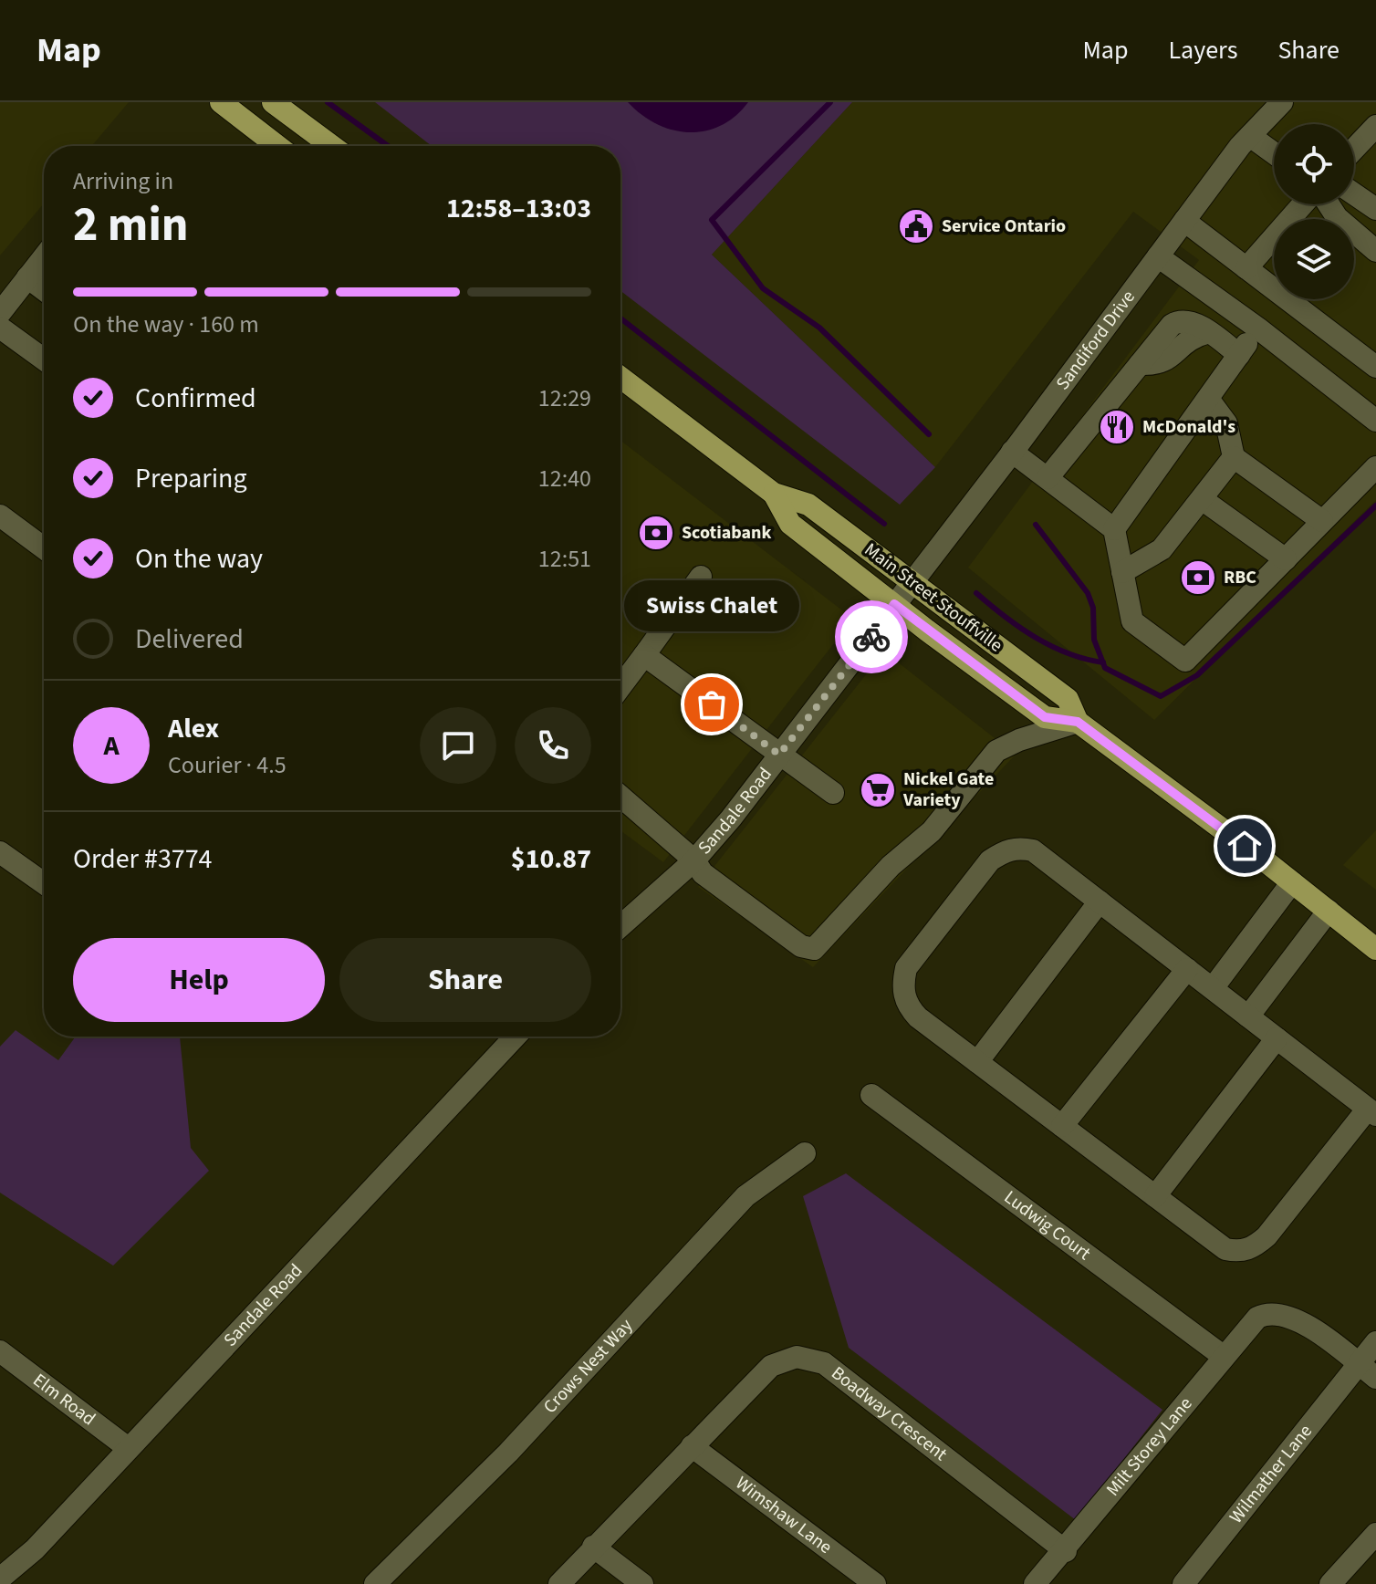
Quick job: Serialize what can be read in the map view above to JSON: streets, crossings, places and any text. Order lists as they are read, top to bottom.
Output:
{
  "streets": {
    "main road": ["Main Street Stouffville"],
    "street": [
      "Sandiford Drive",
      "Sandale Road",
      "Ludwig Court",
      "Crows Nest Way",
      "Elm Road",
      "Boadway Crescent",
      "Milt Storey Lane",
      "Wilmather Lane",
      "Wimshaw Lane"
    ]
  },
  "crossings": [
    ["Sandiford Drive", "Main Street Stouffville"],
    ["Sandiford Drive", "Sandale Road"],
    ["Main Street Stouffville", "Sandale Road"],
    ["Sandale Road", "Elm Road"],
    ["Ludwig Court", "Milt Storey Lane"],
    ["Boadway Crescent", "Milt Storey Lane"],
    ["Boadway Crescent", "Wimshaw Lane"],
    ["Milt Storey Lane", "Wilmather Lane"]
  ],
  "places": {
    "public building": ["Service Ontario"],
    "restaurant": ["McDonald's"],
    "bank": ["Scotiabank", "RBC"],
    "other": ["Swiss Chalet"],
    "supermarket": ["Nickel Gate Variety"]
  },
  "page": {
    "header": "Map",
    "nav": ["Map", "Layers", "Share"],
    "heading": ["2 min", "Arriving in", "12:58–13:03"],
    "panel": [
      "Alex",
      "Courier · 4.5",
      "Order #3774",
      "$10.87"
    ],
    "bar": "On the way · 160 m",
    "list": [
      ["Confirmed", "12:29"],
      ["Preparing", "12:40"],
      ["On the way", "12:51"],
      "Delivered"
    ],
    "bubble": "Swiss Chalet",
    "round": "A",
    "buttons": ["Help", "Share"]
  }
}
